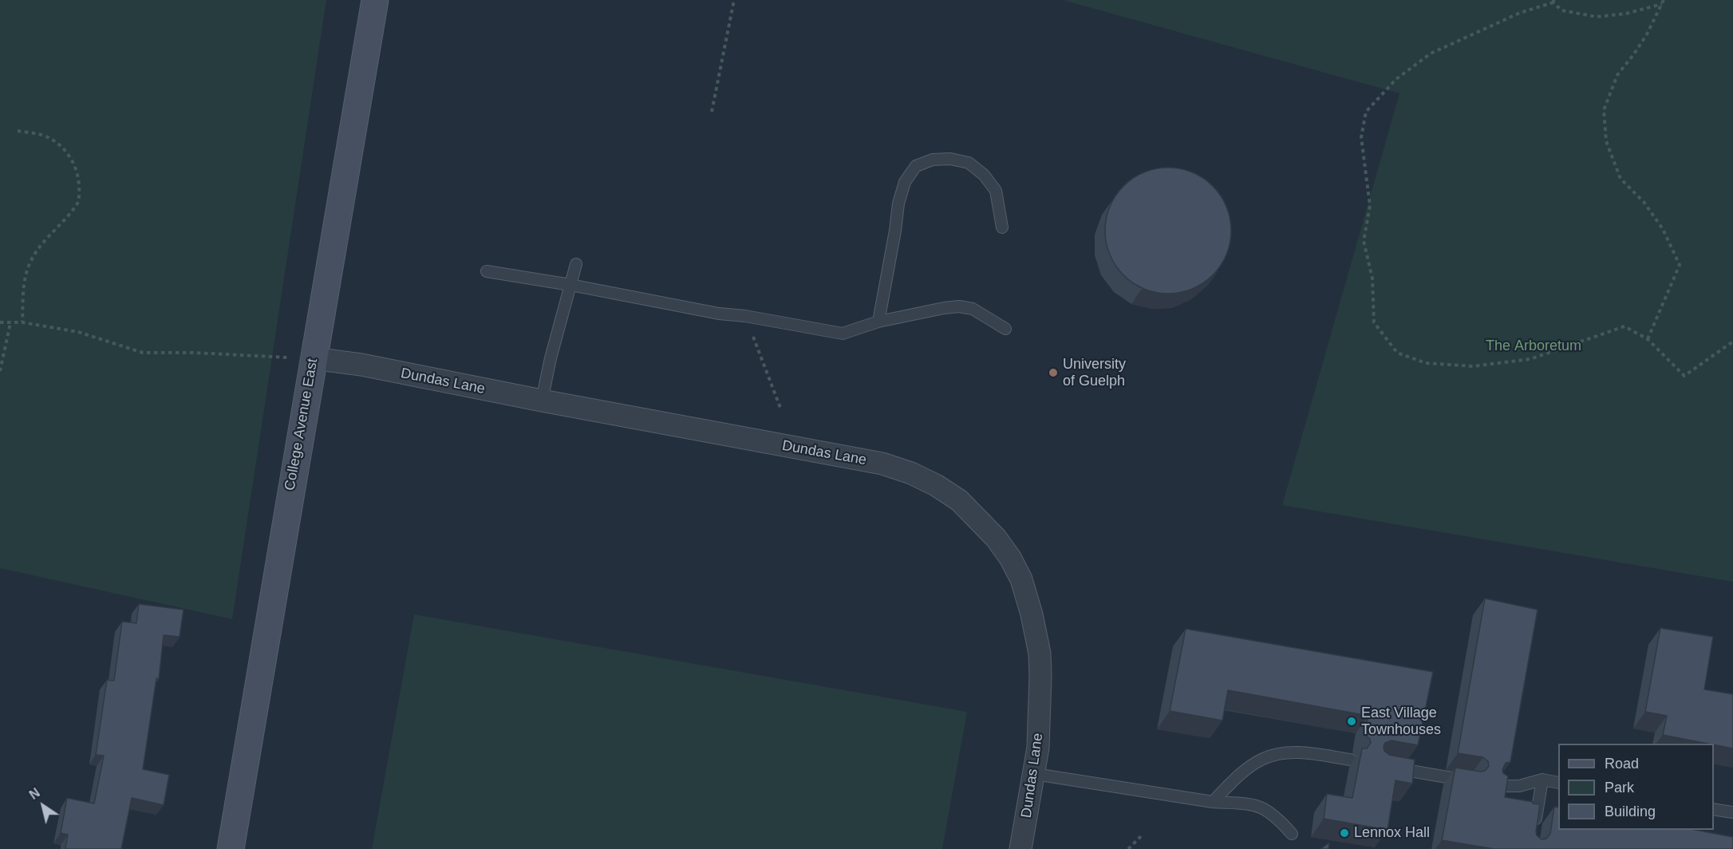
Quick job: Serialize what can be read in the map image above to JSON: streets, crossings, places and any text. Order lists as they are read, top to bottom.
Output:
{
  "streets": {
    "street": ["Dundas Lane", "College Avenue East"]
  },
  "crossings": [
    ["Dundas Lane", "College Avenue East"]
  ],
  "parks": ["The Arboretum"],
  "places": ["University of Guelph", "East Village Townhouses", "Lennox Hall"],
  "legend": ["Road", "Park", "Building"],
  "north": "top left"
}
